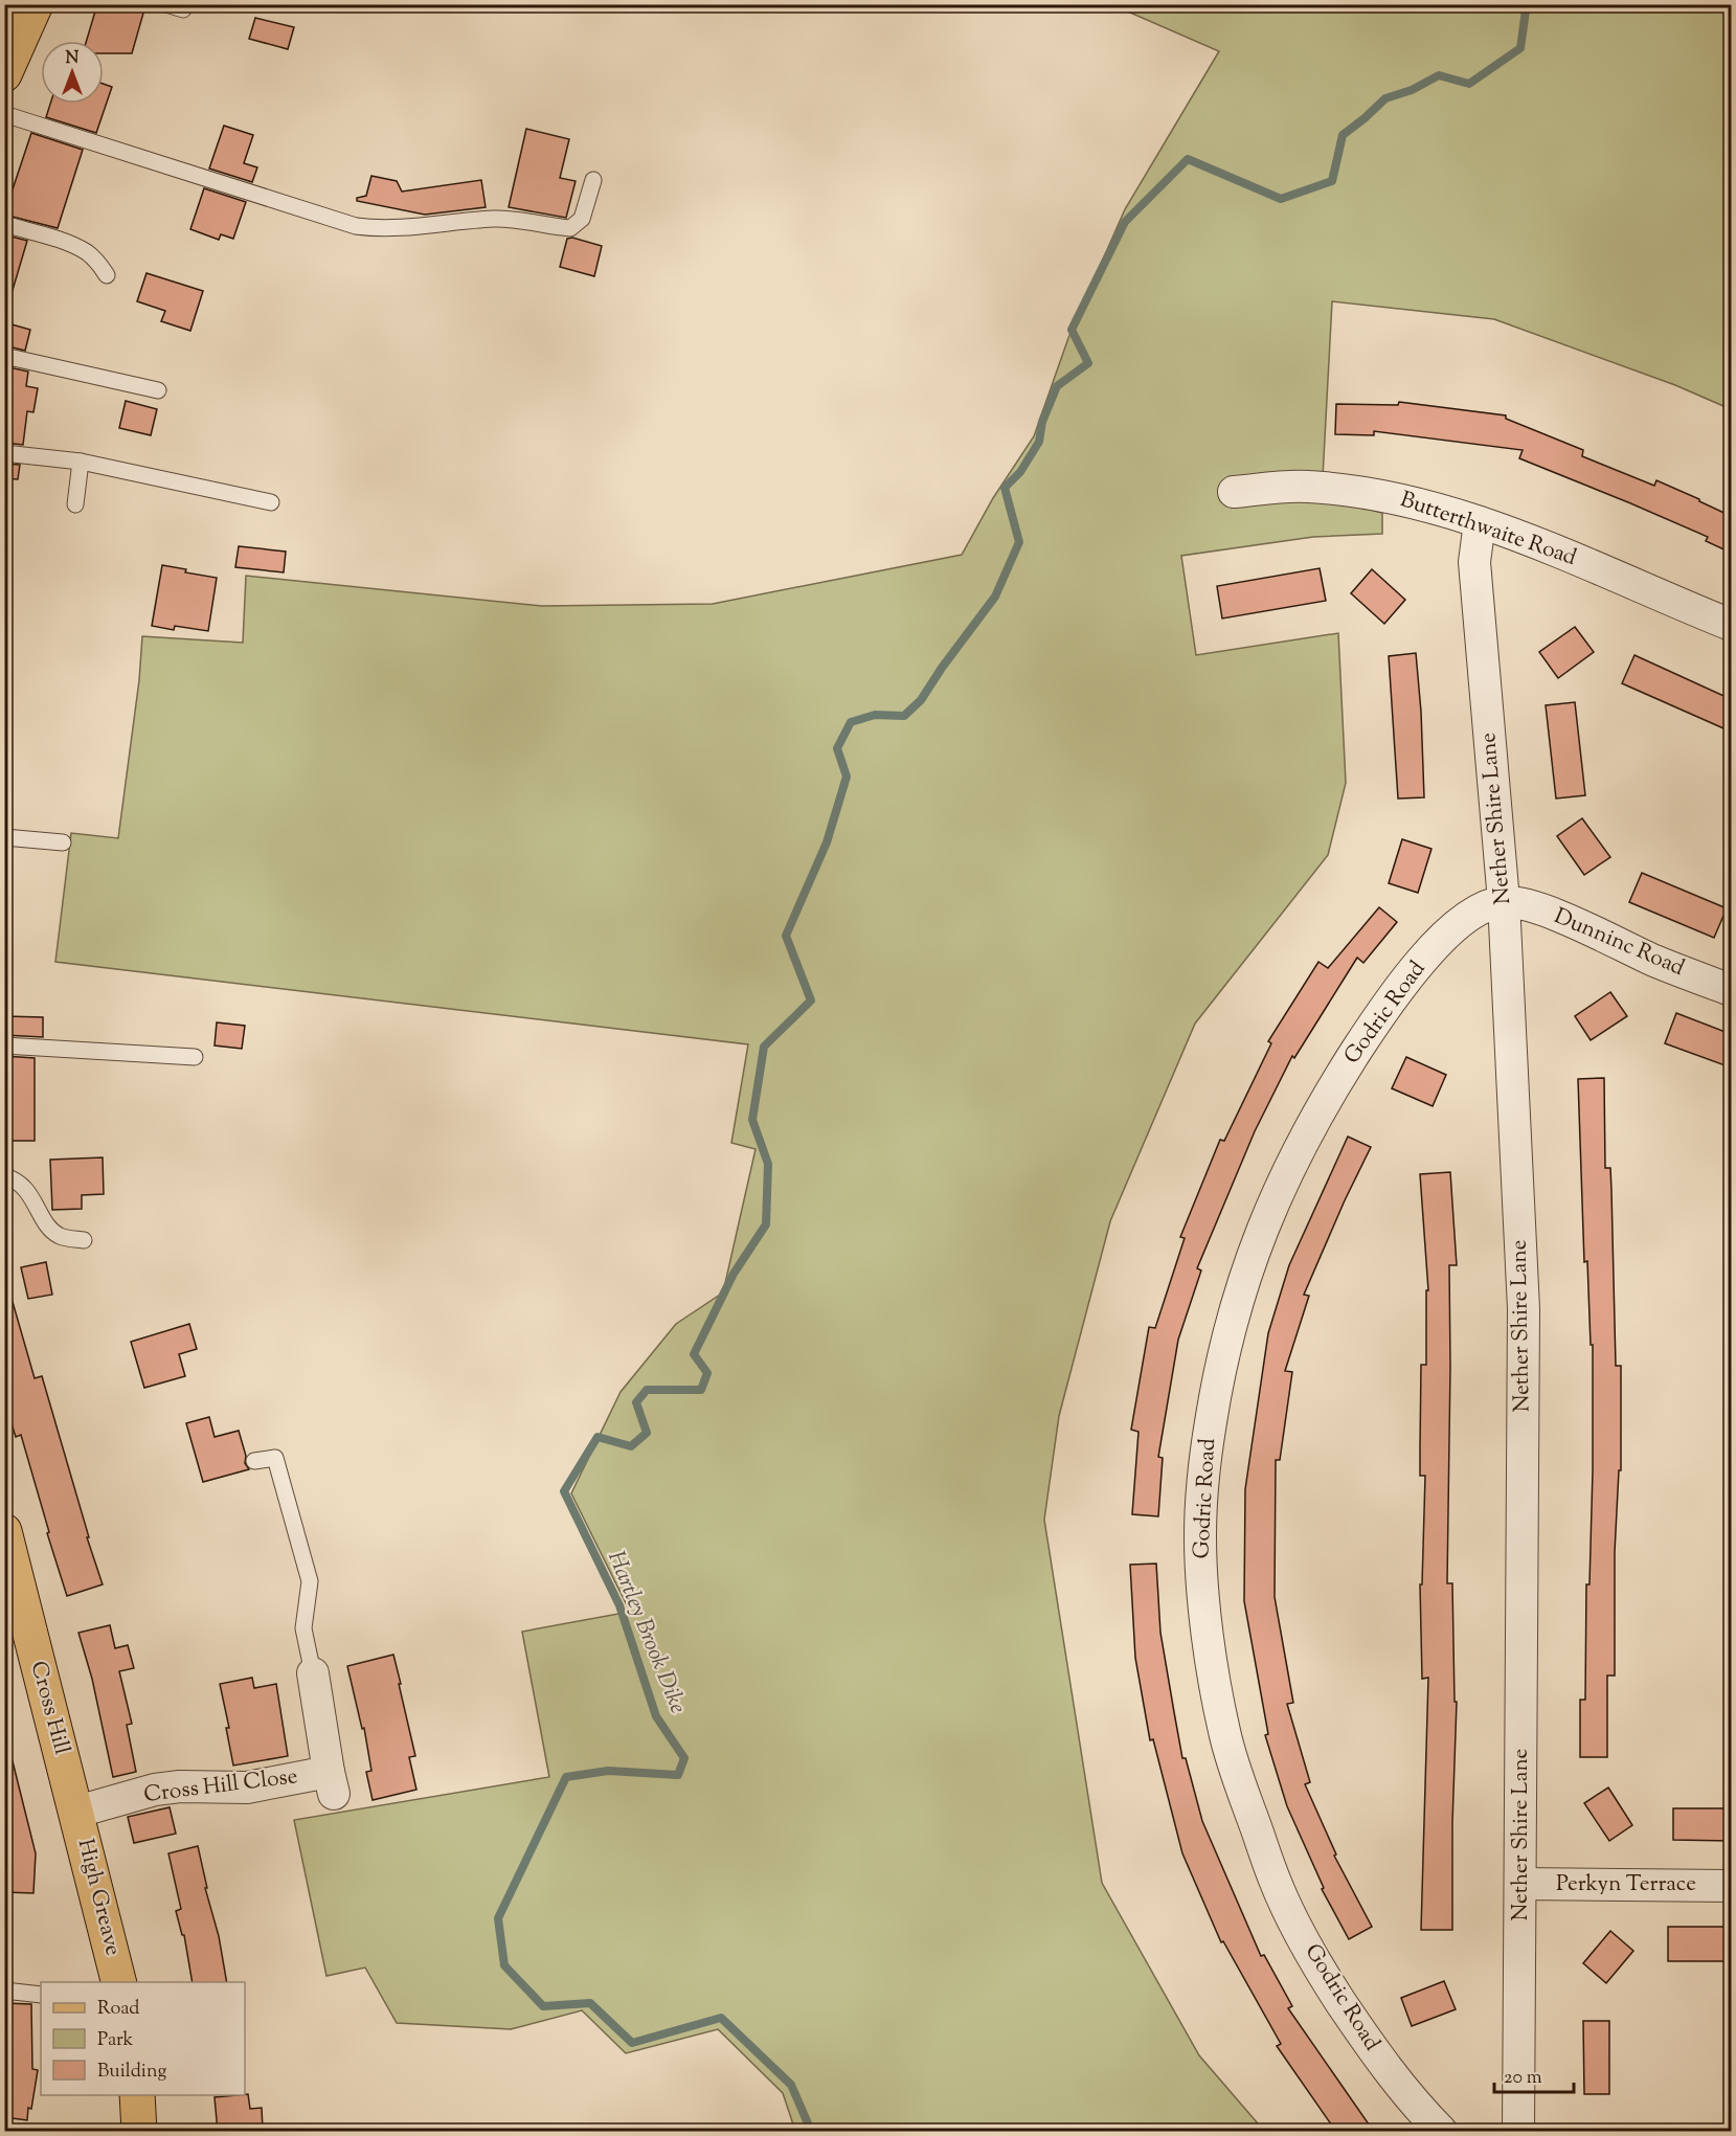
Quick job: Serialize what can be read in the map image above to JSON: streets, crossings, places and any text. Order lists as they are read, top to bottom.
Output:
{
  "streets": {
    "main road": ["Cross Hill", "High Greave"],
    "street": [
      "Butterthwaite Road",
      "Nether Shire Lane",
      "Dunninc Road",
      "Godric Road",
      "Cross Hill Close",
      "Perkyn Terrace"
    ]
  },
  "crossings": [
    ["Butterthwaite Road", "Nether Shire Lane"],
    ["Nether Shire Lane", "Dunninc Road"],
    ["Nether Shire Lane", "Godric Road"],
    ["Nether Shire Lane", "Perkyn Terrace"],
    ["Dunninc Road", "Godric Road"],
    ["Cross Hill", "Cross Hill Close"],
    ["Cross Hill", "High Greave"],
    ["Cross Hill Close", "High Greave"]
  ],
  "water": ["Hartley Brook Dike"],
  "legend": ["Road", "Park", "Building"],
  "scale_bar": "20 m",
  "north": "top"
}
